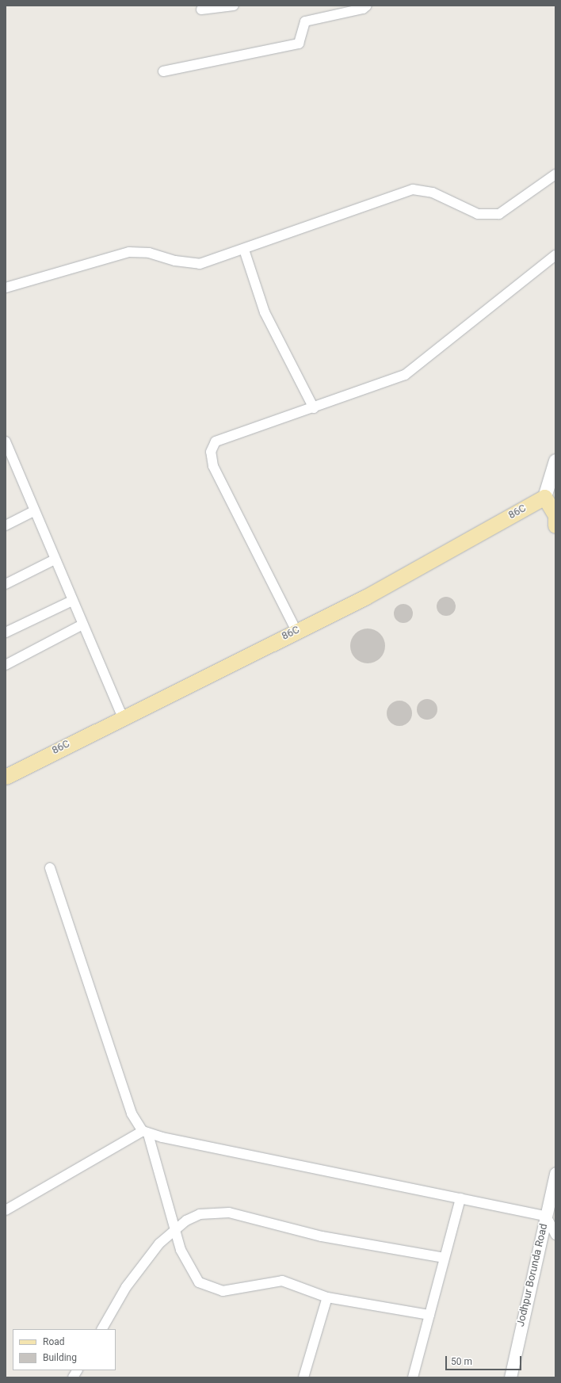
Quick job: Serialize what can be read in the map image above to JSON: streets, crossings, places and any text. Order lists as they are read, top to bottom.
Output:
{
  "streets": {
    "main road": ["86C"],
    "street": ["Jodhpur Borunda Road"]
  },
  "legend": ["Road", "Building"],
  "scale_bar": "50 m"
}
